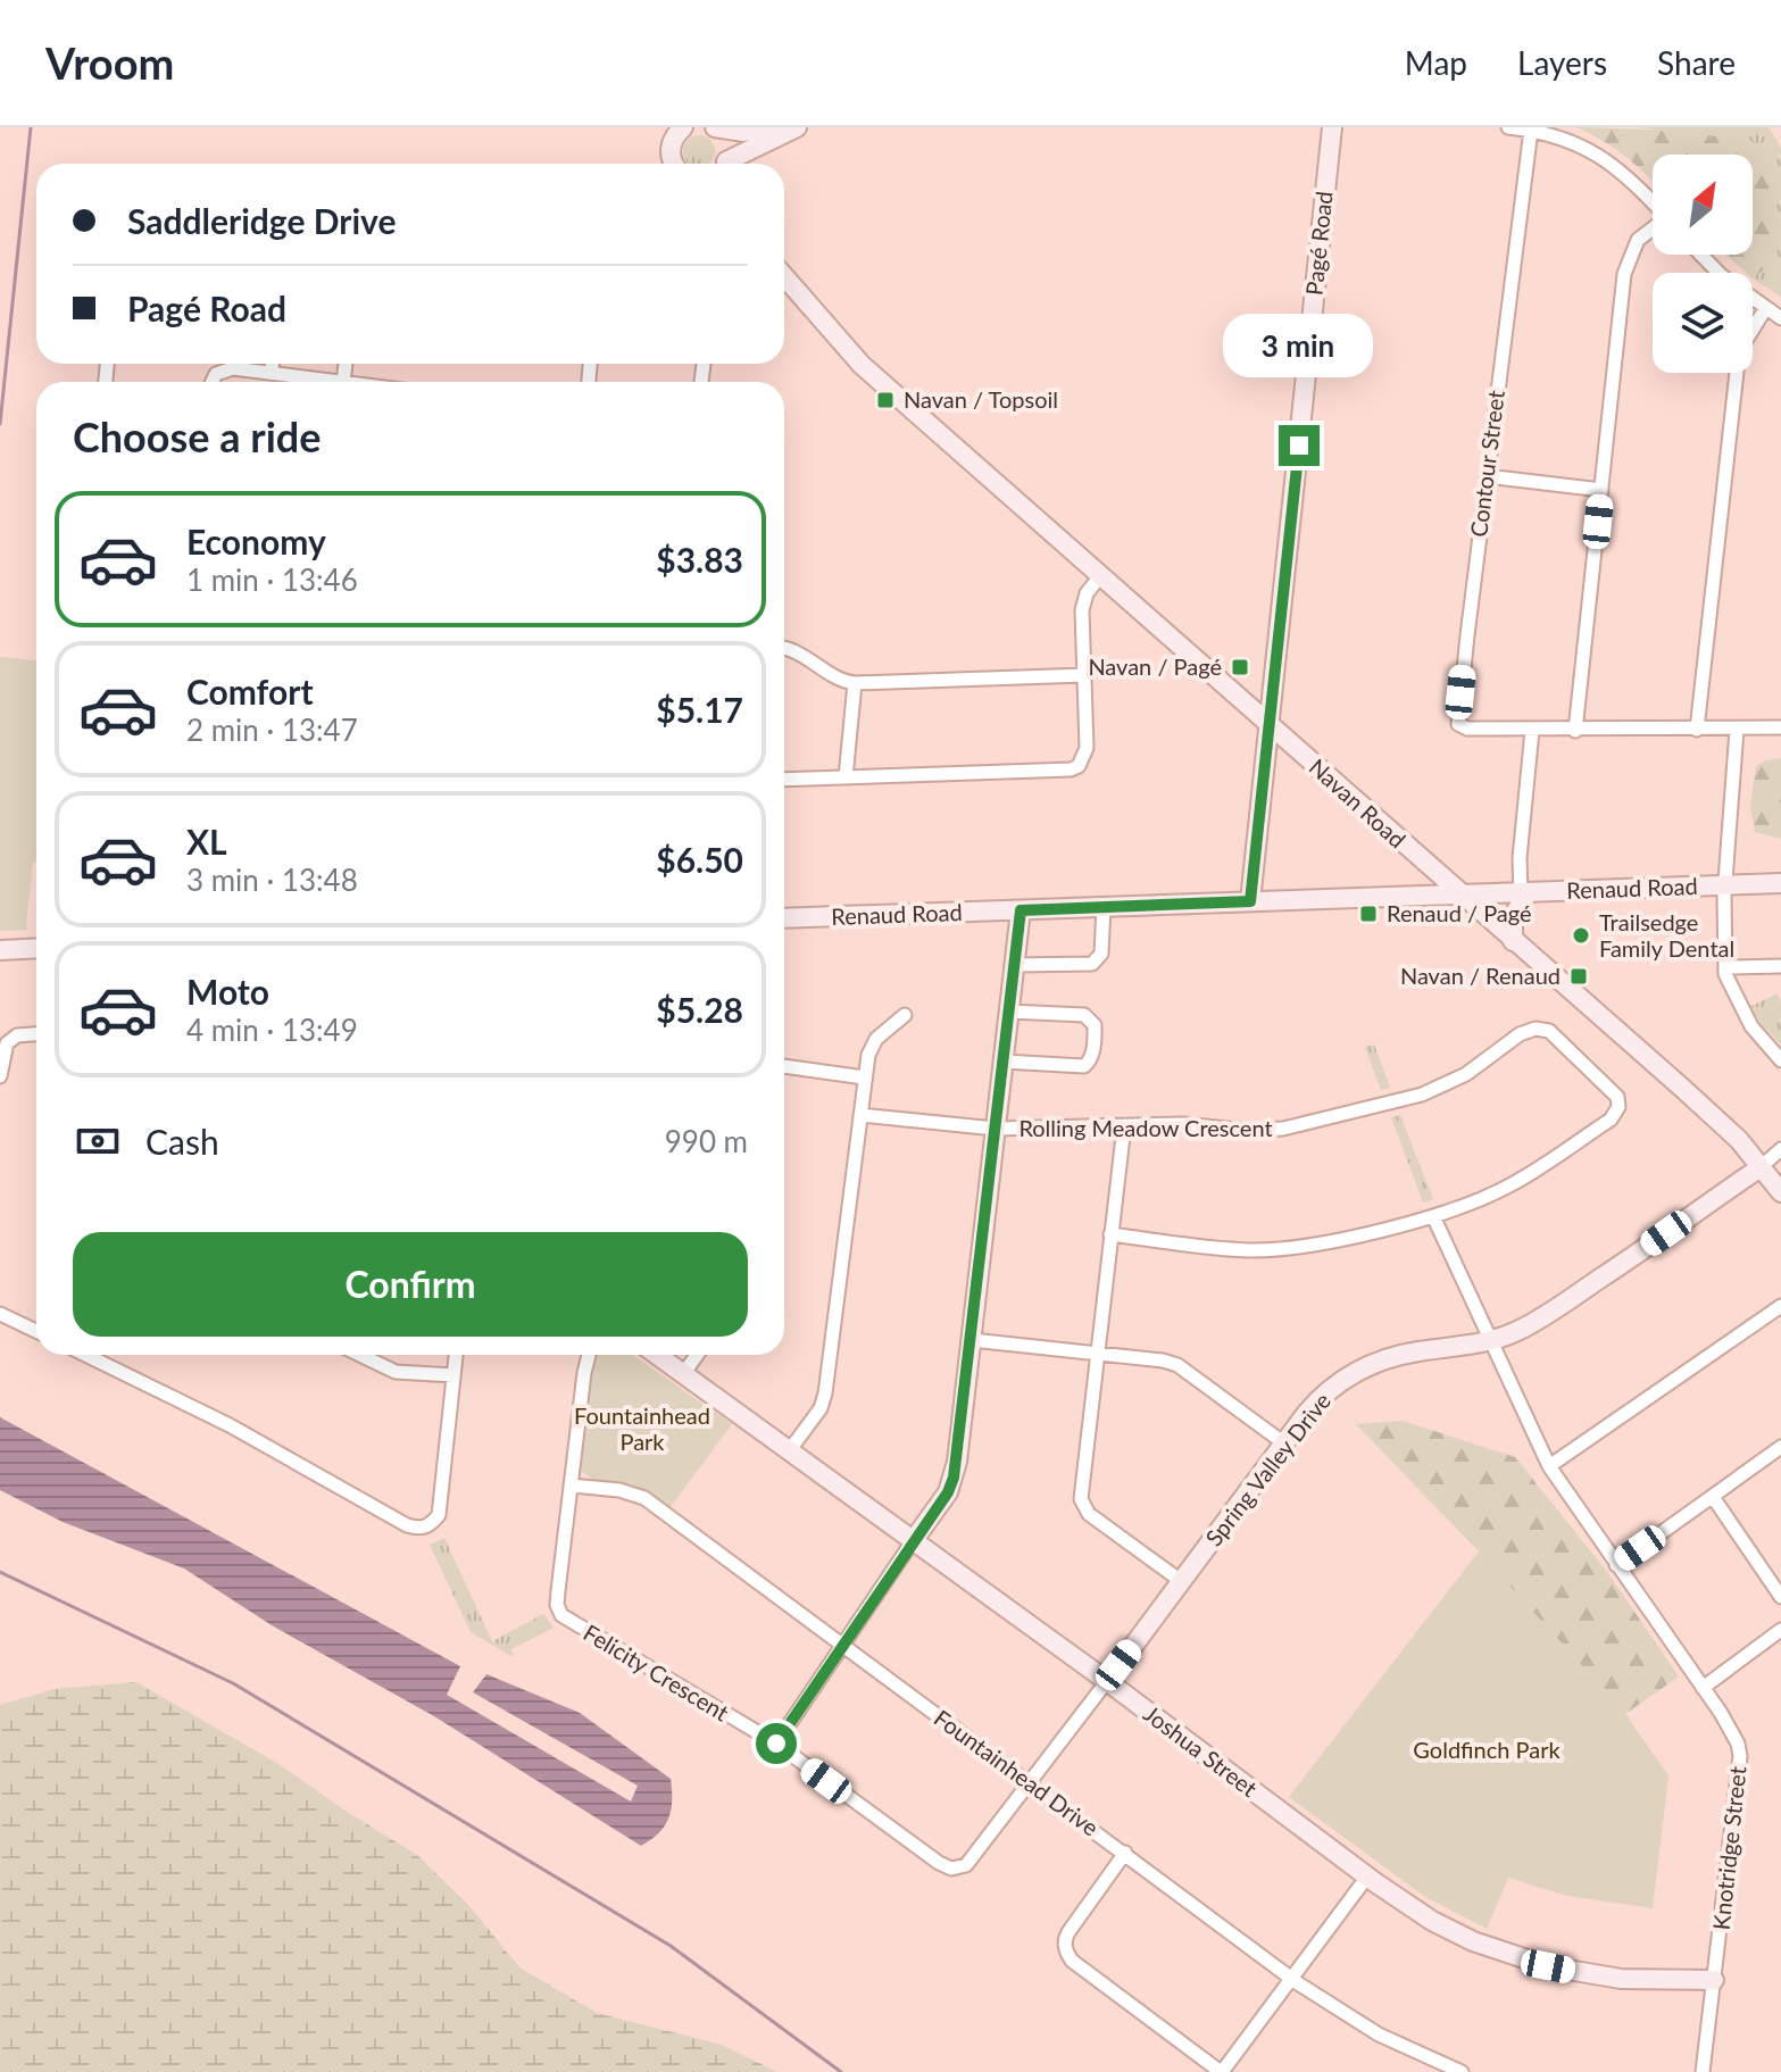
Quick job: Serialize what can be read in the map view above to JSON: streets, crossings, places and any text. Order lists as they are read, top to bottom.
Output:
{
  "streets": {
    "street": [
      "Pagé Road",
      "Contour Street",
      "Navan Road",
      "Renaud Road",
      "Rolling Meadow Crescent",
      "Spring Valley Drive",
      "Felicity Crescent",
      "Joshua Street",
      "Fountainhead Drive",
      "Knotridge Street"
    ]
  },
  "crossings": [
    ["Pagé Road", "Navan Road"],
    ["Pagé Road", "Renaud Road"],
    ["Navan Road", "Renaud Road"],
    ["Navan Road", "Spring Valley Drive"],
    ["Rolling Meadow Crescent", "Knotridge Street"],
    ["Spring Valley Drive", "Felicity Crescent"],
    ["Spring Valley Drive", "Joshua Street"],
    ["Spring Valley Drive", "Knotridge Street"],
    ["Felicity Crescent", "Joshua Street"],
    ["Felicity Crescent", "Fountainhead Drive"],
    ["Joshua Street", "Knotridge Street"]
  ],
  "parks": ["Fountainhead Park", "Goldfinch Park"],
  "places": {
    "transit": [
      "Navan / Topsoil",
      "Navan / Pagé",
      "Renaud / Pagé",
      "Navan / Renaud"
    ],
    "other": ["Trailsedge Family Dental"]
  },
  "north": "top right",
  "page": {
    "header": "Vroom",
    "nav": ["Map", "Layers", "Share"],
    "banner": ["Saddleridge Drive", "Pagé Road"],
    "bubble": "3 min",
    "heading": "Choose a ride",
    "list": [
      {
        "name": "Economy",
        "note": "1 min · 13:46",
        "value": "$3.83"
      },
      {
        "name": "Comfort",
        "note": "2 min · 13:47",
        "value": "$5.17"
      },
      {
        "name": "XL",
        "note": "3 min · 13:48",
        "value": "$6.50"
      },
      {
        "name": "Moto",
        "note": "4 min · 13:49",
        "value": "$5.28"
      }
    ],
    "pay": ["Cash", "990 m"],
    "buttons": "Confirm"
  }
}
